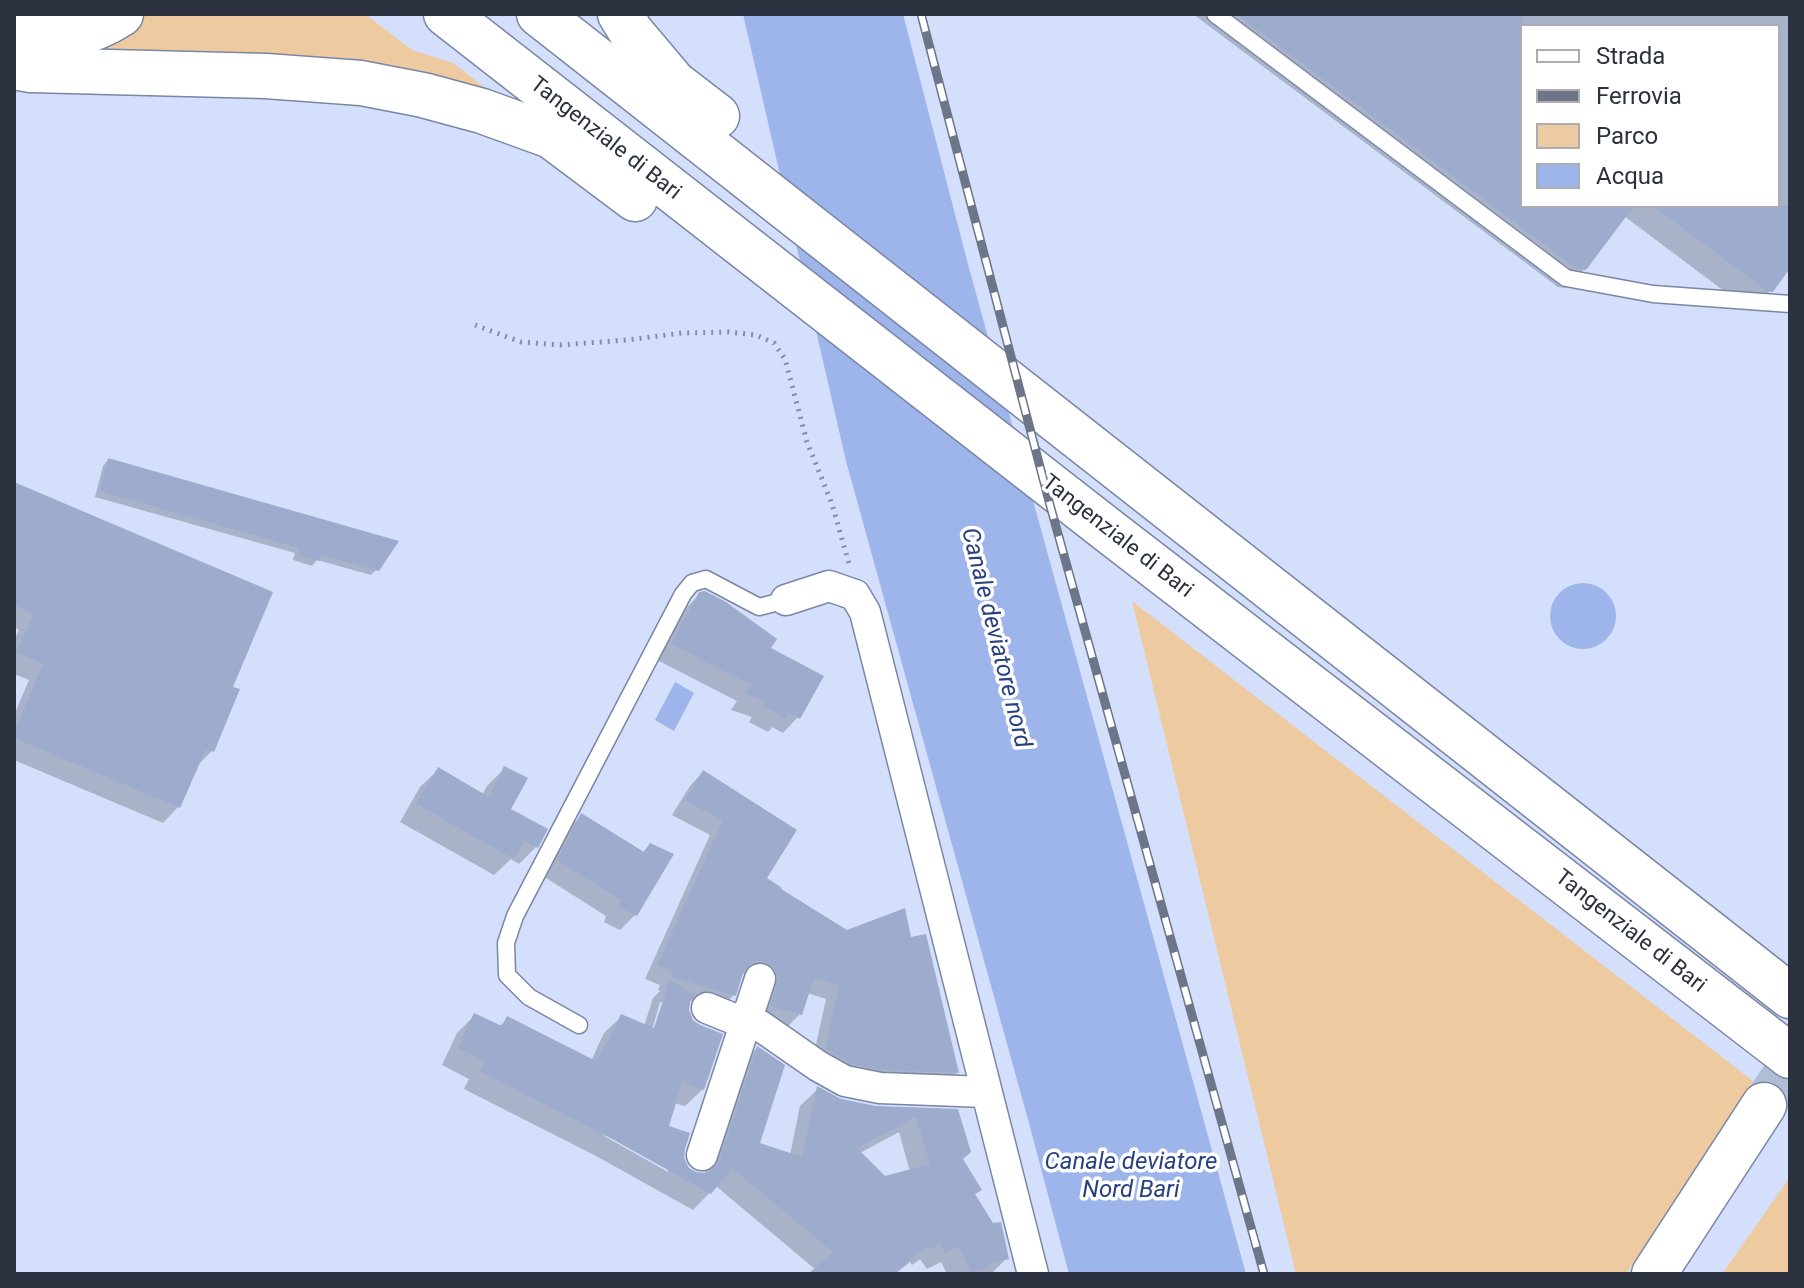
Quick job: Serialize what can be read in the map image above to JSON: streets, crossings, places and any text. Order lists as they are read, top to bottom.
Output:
{
  "streets": {
    "main road": ["Tangenziale di Bari"]
  },
  "water": ["Canale deviatore nord", "Canale deviatore Nord Bari"],
  "legend": [
    "Strada",
    "Ferrovia",
    "Parco",
    "Acqua"
  ]
}
